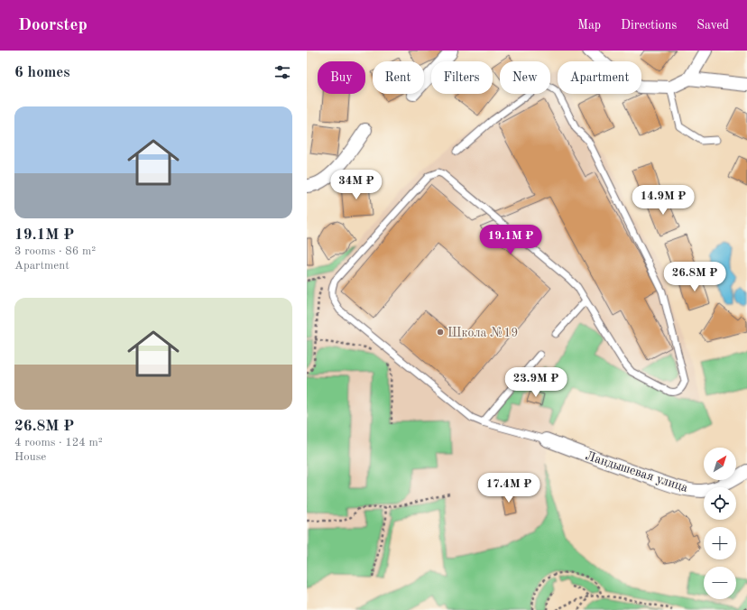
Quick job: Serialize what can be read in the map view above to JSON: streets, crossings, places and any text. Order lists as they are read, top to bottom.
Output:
{
  "streets": {
    "street": ["Ландышевая улица"]
  },
  "places": ["Школа №19"],
  "north": "top right",
  "page": {
    "header": "Doorstep",
    "nav": ["Map", "Directions", "Saved"],
    "heading": "6 homes",
    "chip": [
      "Buy",
      "Rent",
      "Filters",
      "New",
      "Apartment"
    ],
    "list": [
      {
        "name": "19.1M ₽",
        "note": "3 rooms · 86 m² · Apartment"
      },
      {
        "name": "26.8M ₽",
        "note": "4 rooms · 124 m² · House"
      }
    ],
    "price": [
      "34M ₽",
      "14.9M ₽",
      "19.1M ₽",
      "26.8M ₽",
      "23.9M ₽",
      "17.4M ₽"
    ],
    "map_buttons": ["+", "−"]
  }
}
